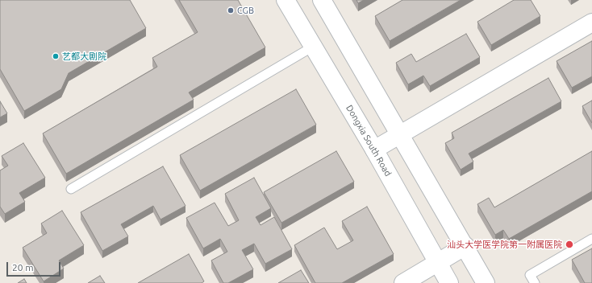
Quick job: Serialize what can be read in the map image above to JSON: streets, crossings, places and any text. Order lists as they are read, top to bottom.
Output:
{
  "streets": {
    "street": ["Dongxia South Road"]
  },
  "places": ["CGB", "艺都大剧院", "汕头大学医学院第一附属医院"],
  "scale_bar": "20 m"
}
